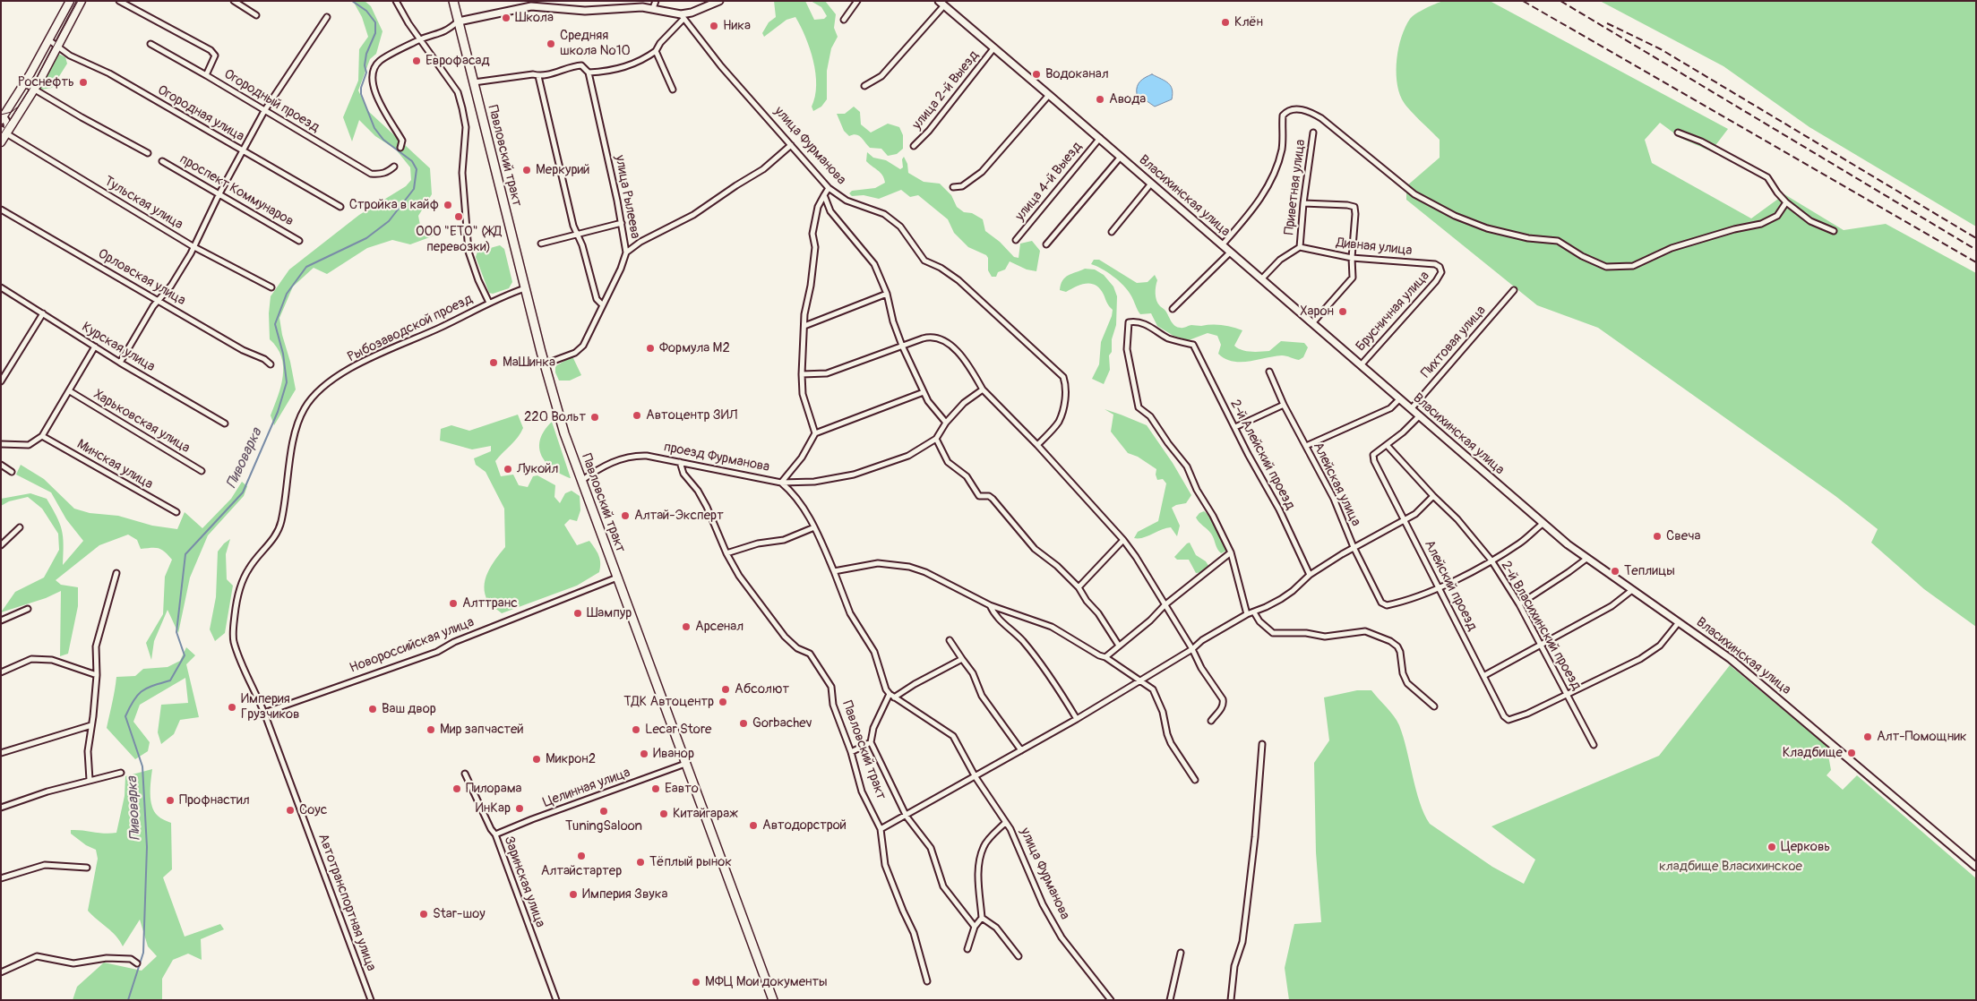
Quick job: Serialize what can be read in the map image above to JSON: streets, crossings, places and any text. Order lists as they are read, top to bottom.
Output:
{
  "streets": {
    "main road": ["Павловский тракт"],
    "street": [
      "улица 2-й Выезд",
      "Огородный проезд",
      "Огородная улица",
      "улица Фурманова",
      "улица 4-й Выезд",
      "Приветная улица",
      "проспект Коммунаров",
      "Власихинская улица",
      "улица Рылеева",
      "Тульская улица",
      "Дивная улица",
      "Орловская улица",
      "Брусничная улица",
      "Рыбозаводской проезд",
      "Пихтовая улица",
      "Курская улица",
      "Харьковская улица",
      "2-й Алейский проезд",
      "проезд Фурманова",
      "Минская улица",
      "Алейская улица",
      "Алейский проезд",
      "2-й Власихинский проезд",
      "Новороссийская улица",
      "Целинная улица",
      "Заринская улица",
      "Автотранспортная улица"
    ]
  },
  "crossings": [
    ["улица 2-й Выезд", "Власихинская улица"],
    ["улица Фурманова", "проезд Фурманова"],
    ["Павловский тракт", "улица Рылеева"],
    ["Павловский тракт", "Рыбозаводской проезд"],
    ["Павловский тракт", "проезд Фурманова"],
    ["Павловский тракт", "Новороссийская улица"],
    ["Павловский тракт", "Целинная улица"],
    ["улица 4-й Выезд", "Власихинская улица"],
    ["Приветная улица", "Власихинская улица"],
    ["Приветная улица", "Дивная улица"],
    ["Власихинская улица", "Брусничная улица"],
    ["Власихинская улица", "Пихтовая улица"],
    ["Дивная улица", "Брусничная улица"],
    ["Рыбозаводской проезд", "Новороссийская улица"],
    ["Рыбозаводской проезд", "Автотранспортная улица"],
    ["Алейская улица", "Алейский проезд"],
    ["Алейский проезд", "2-й Власихинский проезд"],
    ["Новороссийская улица", "Автотранспортная улица"],
    ["Целинная улица", "Заринская улица"]
  ],
  "water": ["Пивоварка"],
  "parks": ["кладбище Власихинское"],
  "places": [
    "Школа",
    "Клён",
    "Ника",
    "Средняя школа №10",
    "Еврофасад",
    "Водоканал",
    "Роснефть",
    "Авода",
    "Меркурий",
    "Стройка в кайф",
    "ООО \"ЕТО\" (ЖД перевозки)",
    "Харон",
    "Формула М2",
    "МаШинка",
    "Автоцентр ЗИЛ",
    "220 Вольт",
    "Лукойл",
    "Алтай-Эксперт",
    "Свеча",
    "Теплицы",
    "Алттранс",
    "Шампур",
    "Арсенал",
    "Абсолют",
    "ТДК Автоцентр",
    "Империя Грузчиков",
    "Ваш двор",
    "Gorbachev",
    "Мир запчастей",
    "Lecar Store",
    "Алт-Помощник",
    "Кладбище",
    "Иванор",
    "Микрон2",
    "Пилорама",
    "Еавто",
    "Профнастил",
    "ИнКар",
    "Соус",
    "TuningSaloon",
    "Китайгараж",
    "Автодорстрой",
    "Церковь",
    "Алтайcтартер",
    "Тёплый рынок",
    "Империя Звука",
    "Star-шоу",
    "МФЦ Мои документы"
  ]
}
